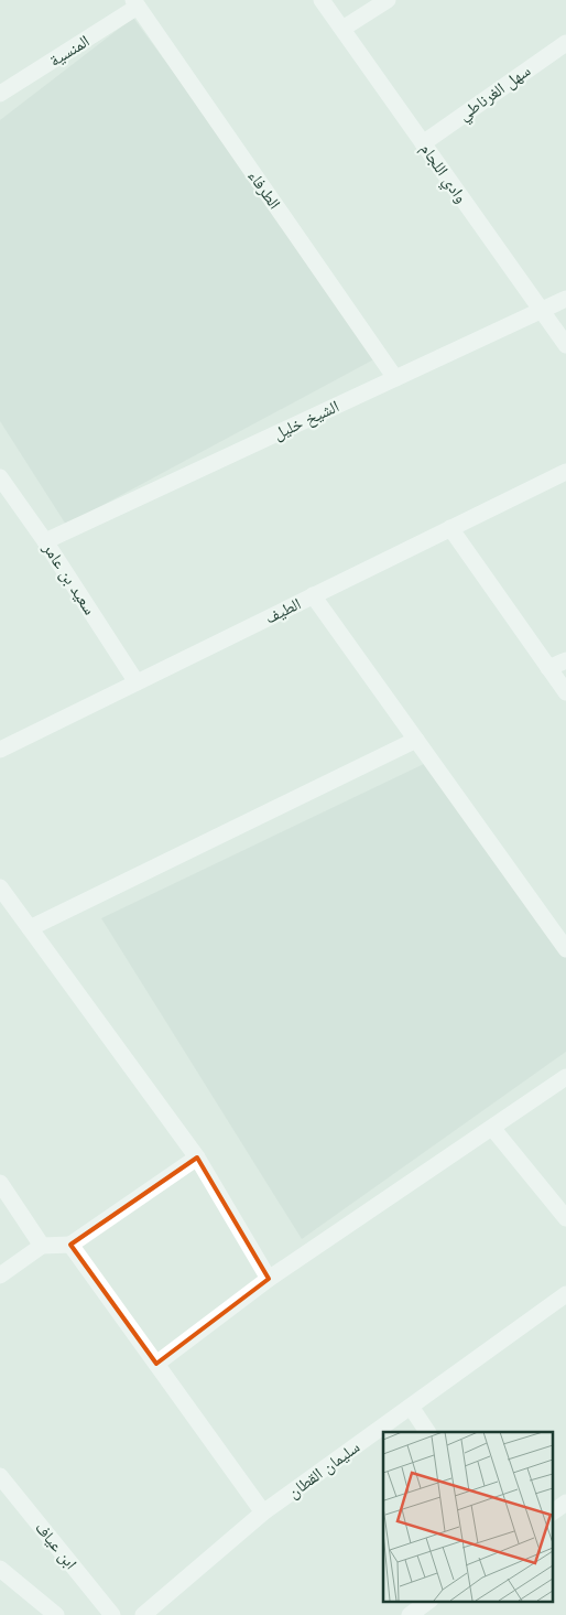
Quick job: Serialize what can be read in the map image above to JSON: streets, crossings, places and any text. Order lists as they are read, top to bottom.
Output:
{
  "streets": {
    "street": [
      "المنسية",
      "سهل الغرناطي",
      "وادي اللجام",
      "الطرفاء",
      "الشيخ خليل",
      "سعيد بن عامر",
      "الطيف",
      "سليمان القطان",
      "ابن عياف"
    ]
  },
  "crossings": [
    ["المنسية", "الطرفاء"],
    ["سهل الغرناطي", "وادي اللجام"],
    ["وادي اللجام", "الشيخ خليل"],
    ["الطرفاء", "الشيخ خليل"],
    ["الشيخ خليل", "سعيد بن عامر"],
    ["سعيد بن عامر", "الطيف"]
  ]
}
